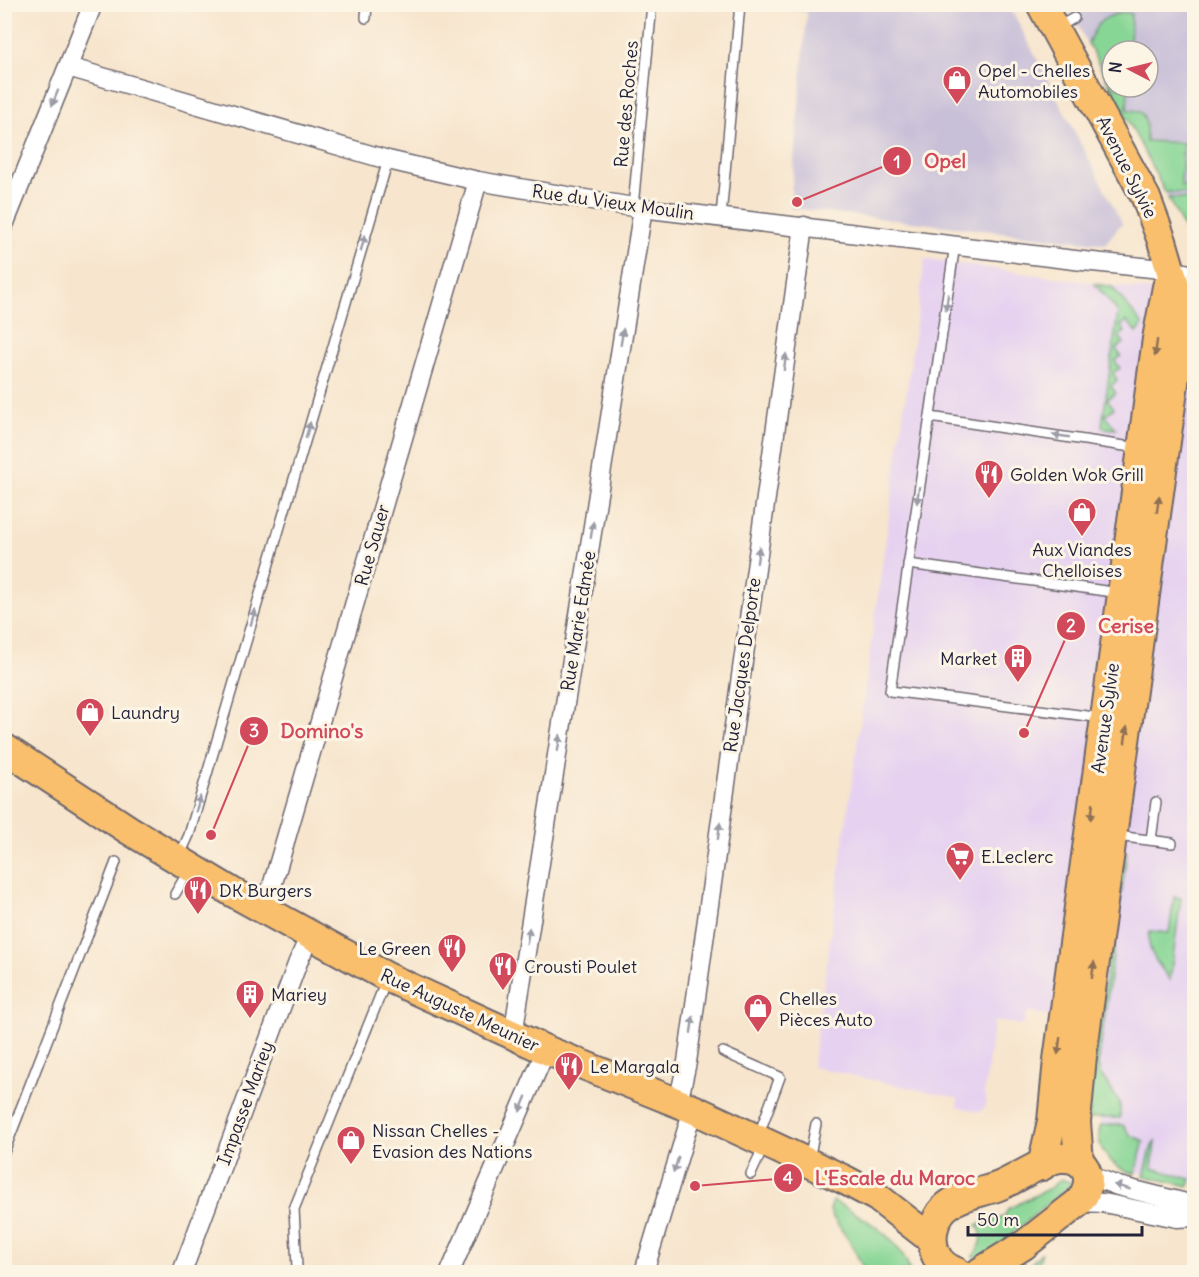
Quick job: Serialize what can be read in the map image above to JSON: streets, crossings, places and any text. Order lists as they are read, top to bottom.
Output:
{
  "streets": {
    "main road": ["Avenue Sylvie", "Rue Auguste Meunier"],
    "street": [
      "Rue du Vieux Moulin",
      "Rue Sauer",
      "Rue Marie Edmée",
      "Rue Jacques Delporte",
      "Impasse Mariey"
    ],
    "lane": ["Rue des Roches"]
  },
  "crossings": [
    ["Rue des Roches", "Rue du Vieux Moulin"],
    ["Rue des Roches", "Rue Marie Edmée"],
    ["Avenue Sylvie", "Rue du Vieux Moulin"],
    ["Rue du Vieux Moulin", "Rue Sauer"],
    ["Rue du Vieux Moulin", "Rue Marie Edmée"],
    ["Rue du Vieux Moulin", "Rue Jacques Delporte"],
    ["Rue Sauer", "Rue Auguste Meunier"],
    ["Rue Marie Edmée", "Rue Auguste Meunier"],
    ["Rue Jacques Delporte", "Rue Auguste Meunier"],
    ["Rue Auguste Meunier", "Impasse Mariey"]
  ],
  "one_way": ["Rue Marie Edmée"],
  "places": {
    "shop": [
      "Opel - Chelles Automobiles",
      "Aux Viandes Chelloises",
      "Laundry",
      "Chelles Pièces Auto",
      "Nissan Chelles - Evasion des Nations"
    ],
    "other": [
      "Opel",
      "Cerise",
      "Domino's",
      "L'Escale du Maroc"
    ],
    "restaurant": [
      "Golden Wok Grill",
      "DK Burgers",
      "Le Green",
      "Crousti Poulet",
      "Le Margala"
    ],
    "building": ["Market", "Mariey"],
    "supermarket": ["E.Leclerc"]
  },
  "scale_bar": "50 m",
  "north": "left"
}
